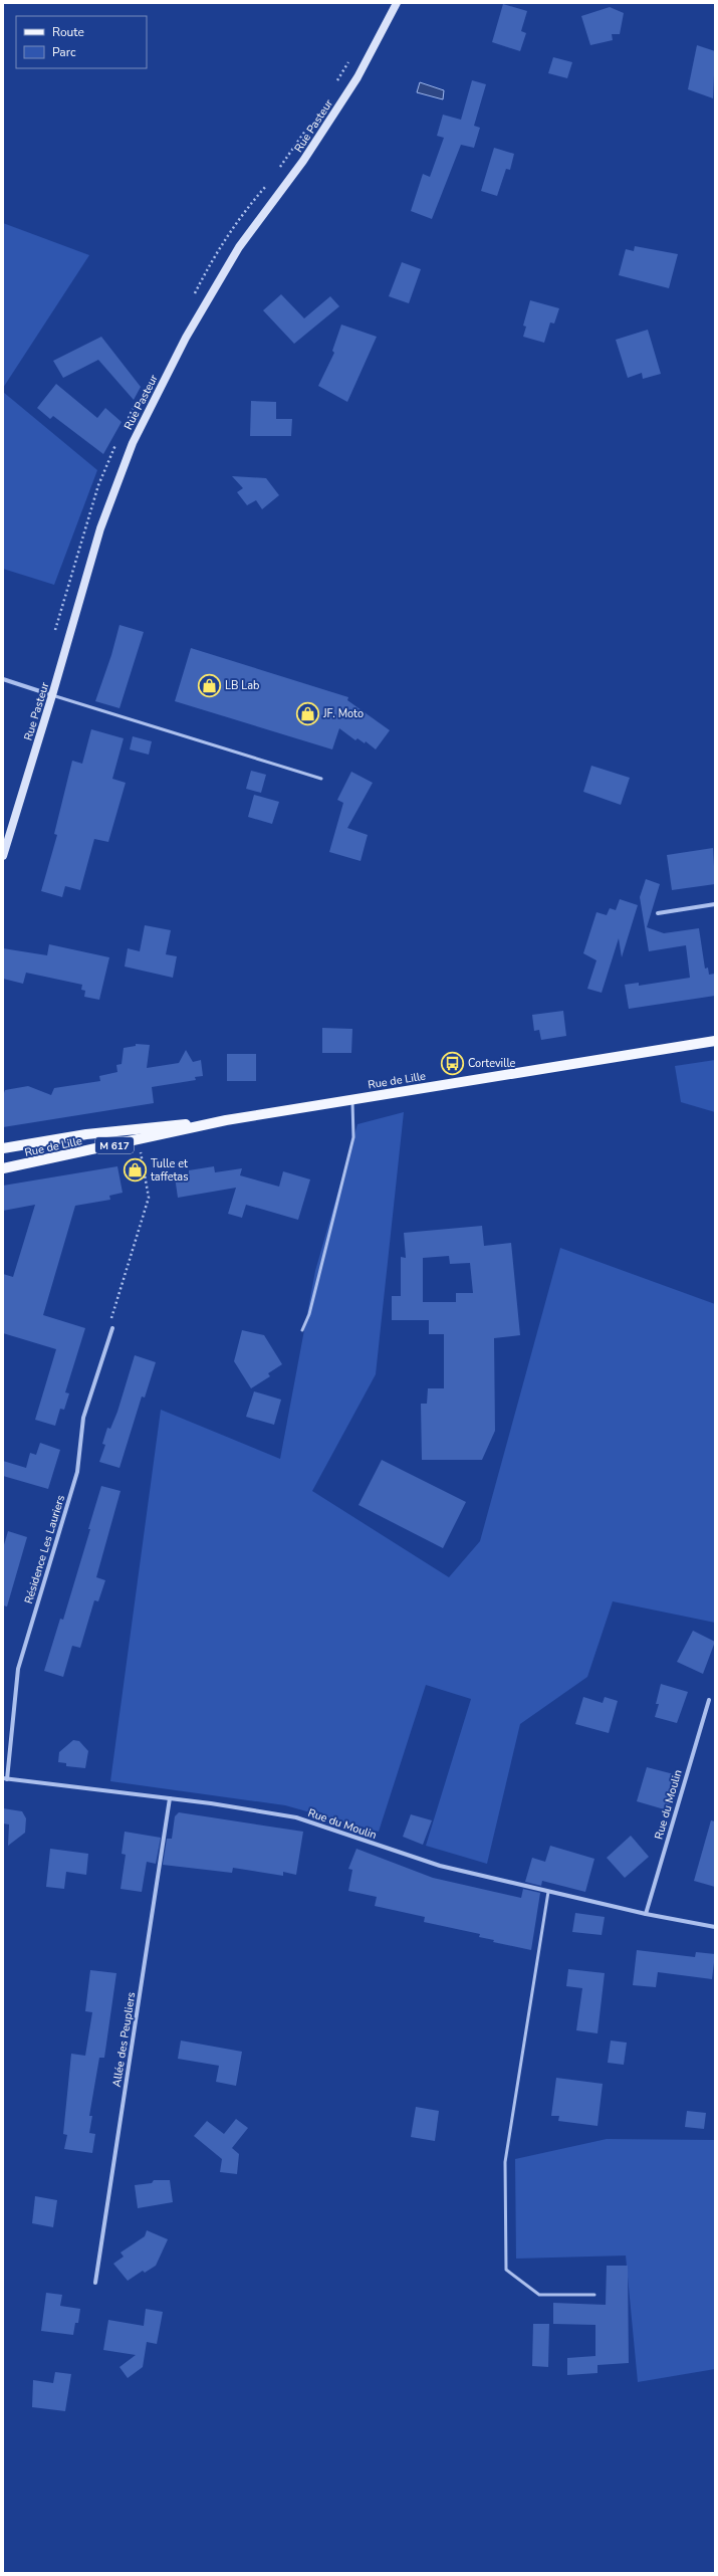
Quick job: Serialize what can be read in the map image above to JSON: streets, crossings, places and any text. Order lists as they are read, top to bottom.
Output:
{
  "streets": {
    "main road": ["Rue Pasteur", "Rue de Lille", "M 617"],
    "street": ["Résidence Les Lauriers", "Rue du Moulin", "Allée des Peupliers"]
  },
  "crossings": [
    ["Résidence Les Lauriers", "Rue du Moulin"],
    ["Rue du Moulin", "Allée des Peupliers"]
  ],
  "places": {
    "shop": ["LB Lab", "JF. Moto", "Tulle et taffetas"],
    "bus stop": ["Corteville"]
  },
  "legend": ["Route", "Parc"]
}
